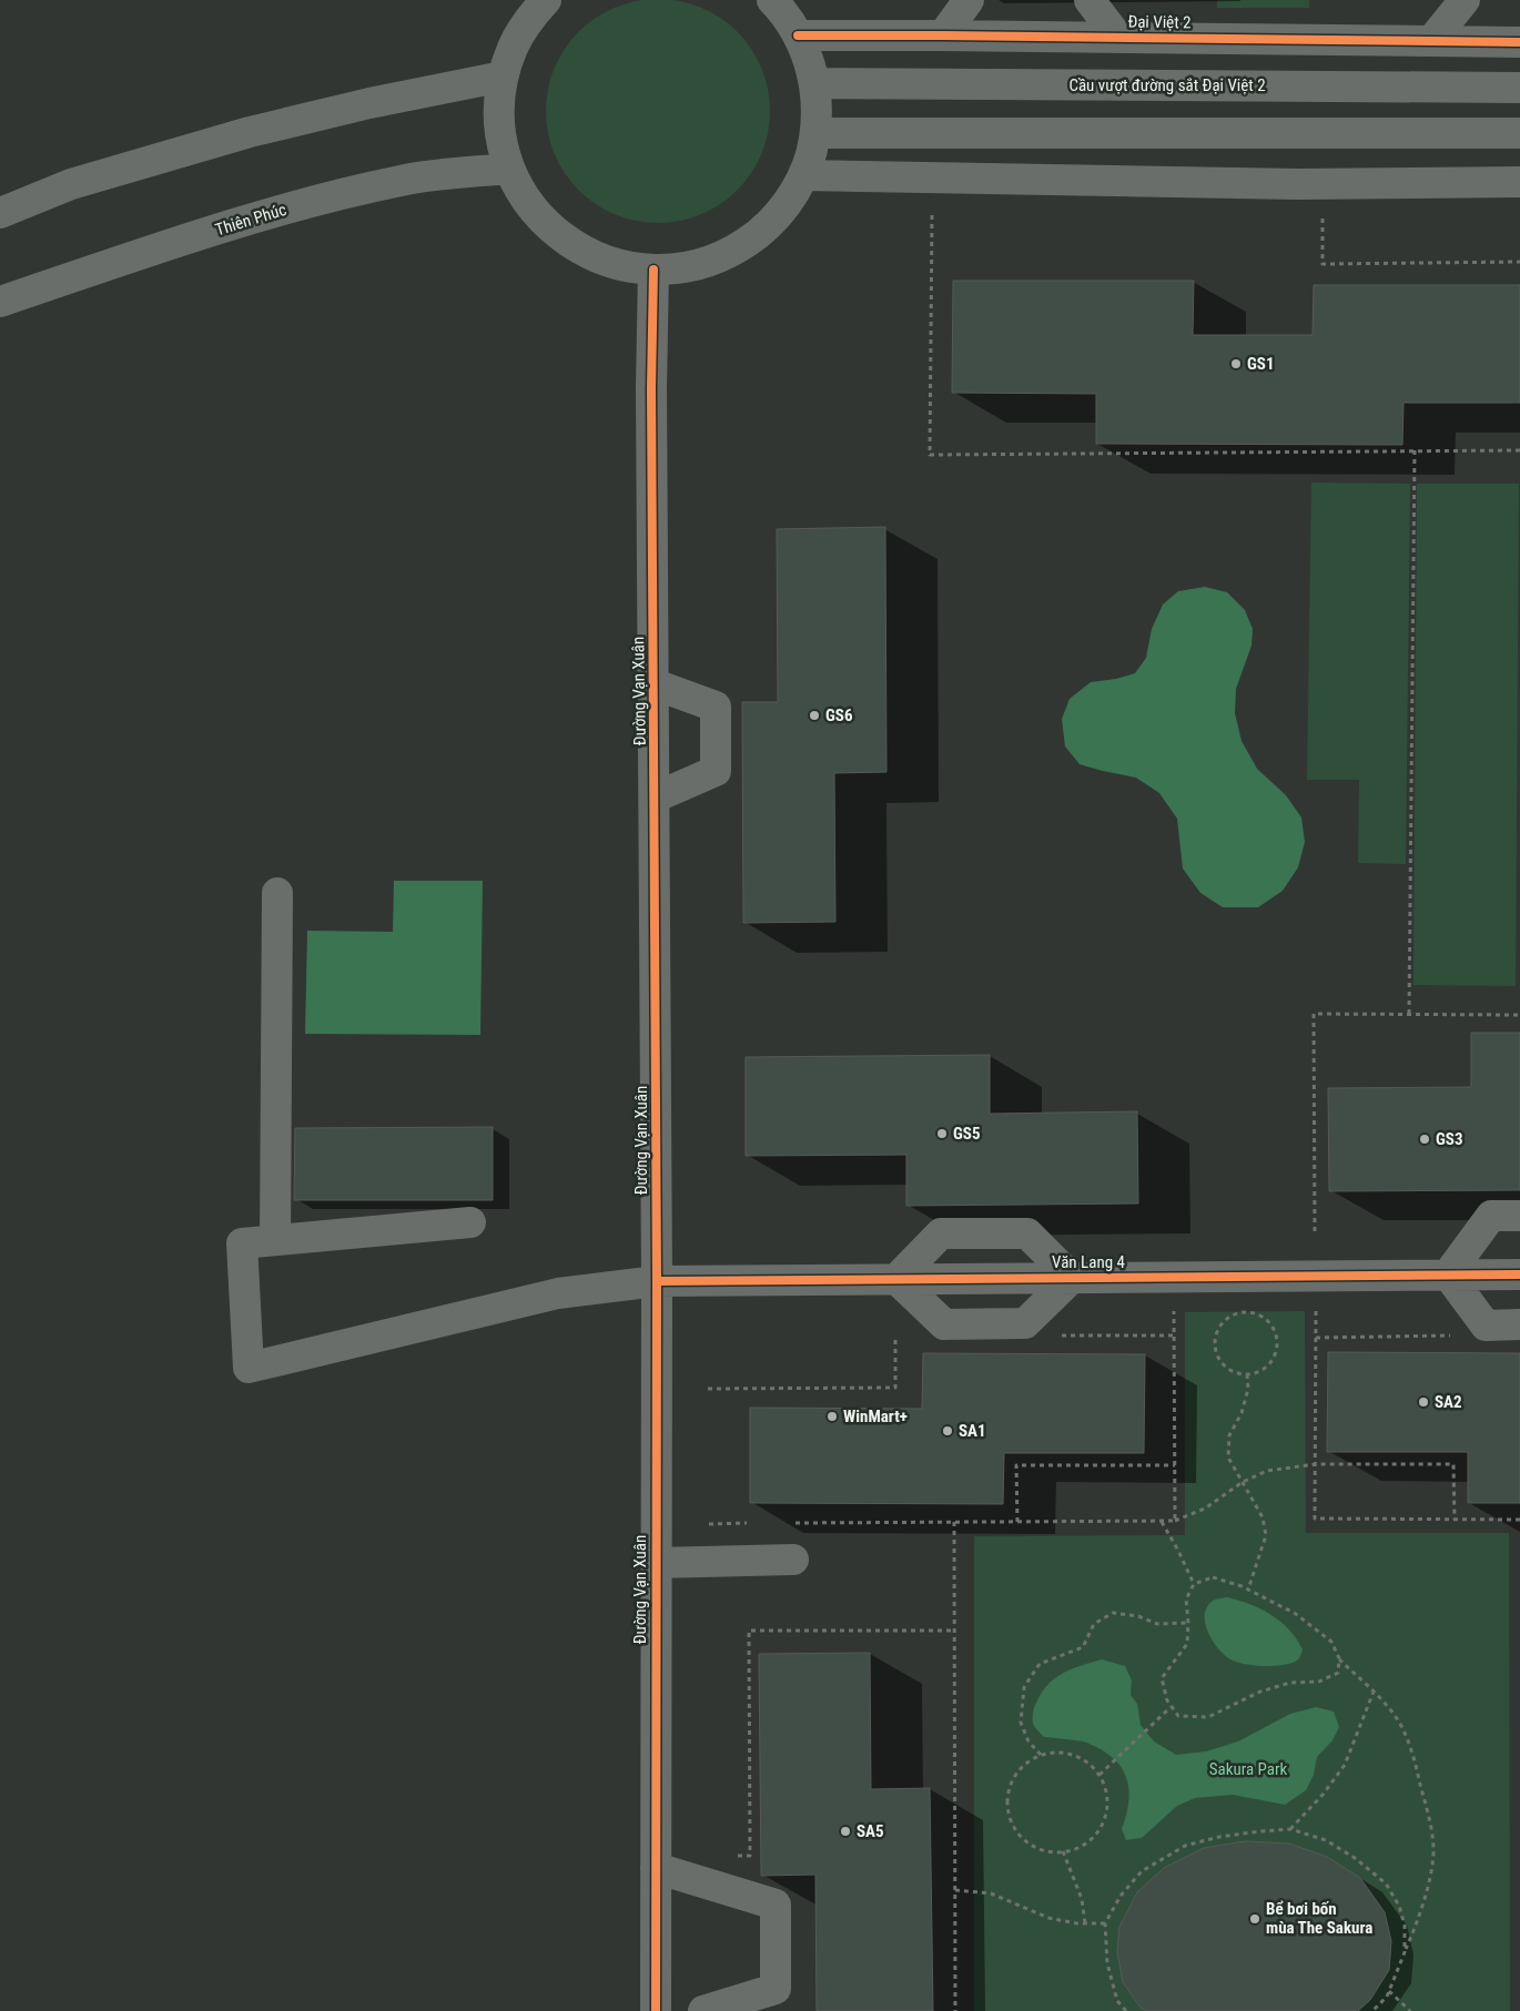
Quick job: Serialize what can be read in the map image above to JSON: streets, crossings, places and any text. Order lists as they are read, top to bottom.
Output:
{
  "streets": {
    "street": [
      "Đại Việt 2",
      "Cầu vượt đường sắt Đại Việt 2",
      "Thiên Phúc",
      "Đường Vạn Xuân",
      "Văn Lang 4"
    ]
  },
  "crossings": [
    ["Đường Vạn Xuân", "Văn Lang 4"]
  ],
  "parks": ["Sakura Park"],
  "places": [
    "GS1",
    "GS6",
    "GS5",
    "GS3",
    "SA2",
    "WinMart+",
    "SA1",
    "SA5",
    "Bể bơi bốn mùa The Sakura"
  ]
}
